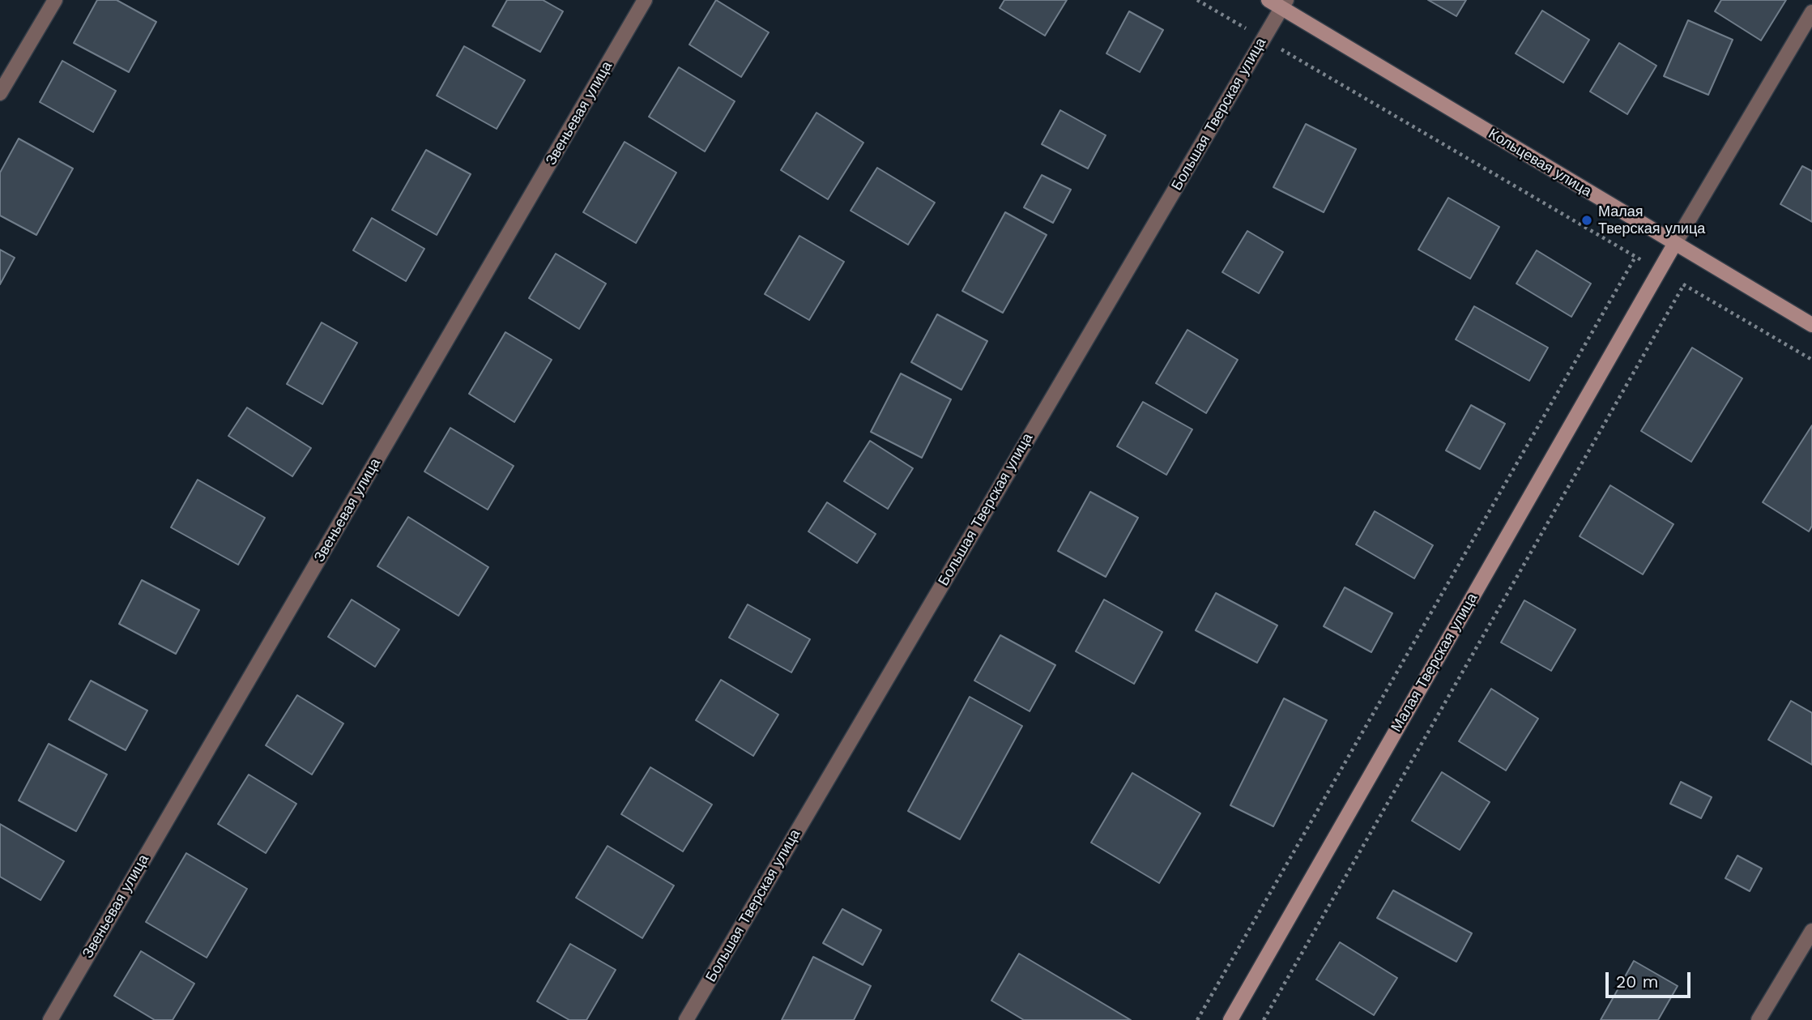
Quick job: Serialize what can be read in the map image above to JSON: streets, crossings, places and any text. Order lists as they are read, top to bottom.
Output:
{
  "streets": {
    "street": [
      "Звеньевая улица",
      "Большая Тверская улица",
      "Кольцевая улица",
      "Малая Тверская улица"
    ]
  },
  "crossings": [
    ["Большая Тверская улица", "Кольцевая улица"],
    ["Кольцевая улица", "Малая Тверская улица"]
  ],
  "places": ["Малая Тверская улица"],
  "scale_bar": "20 m"
}
